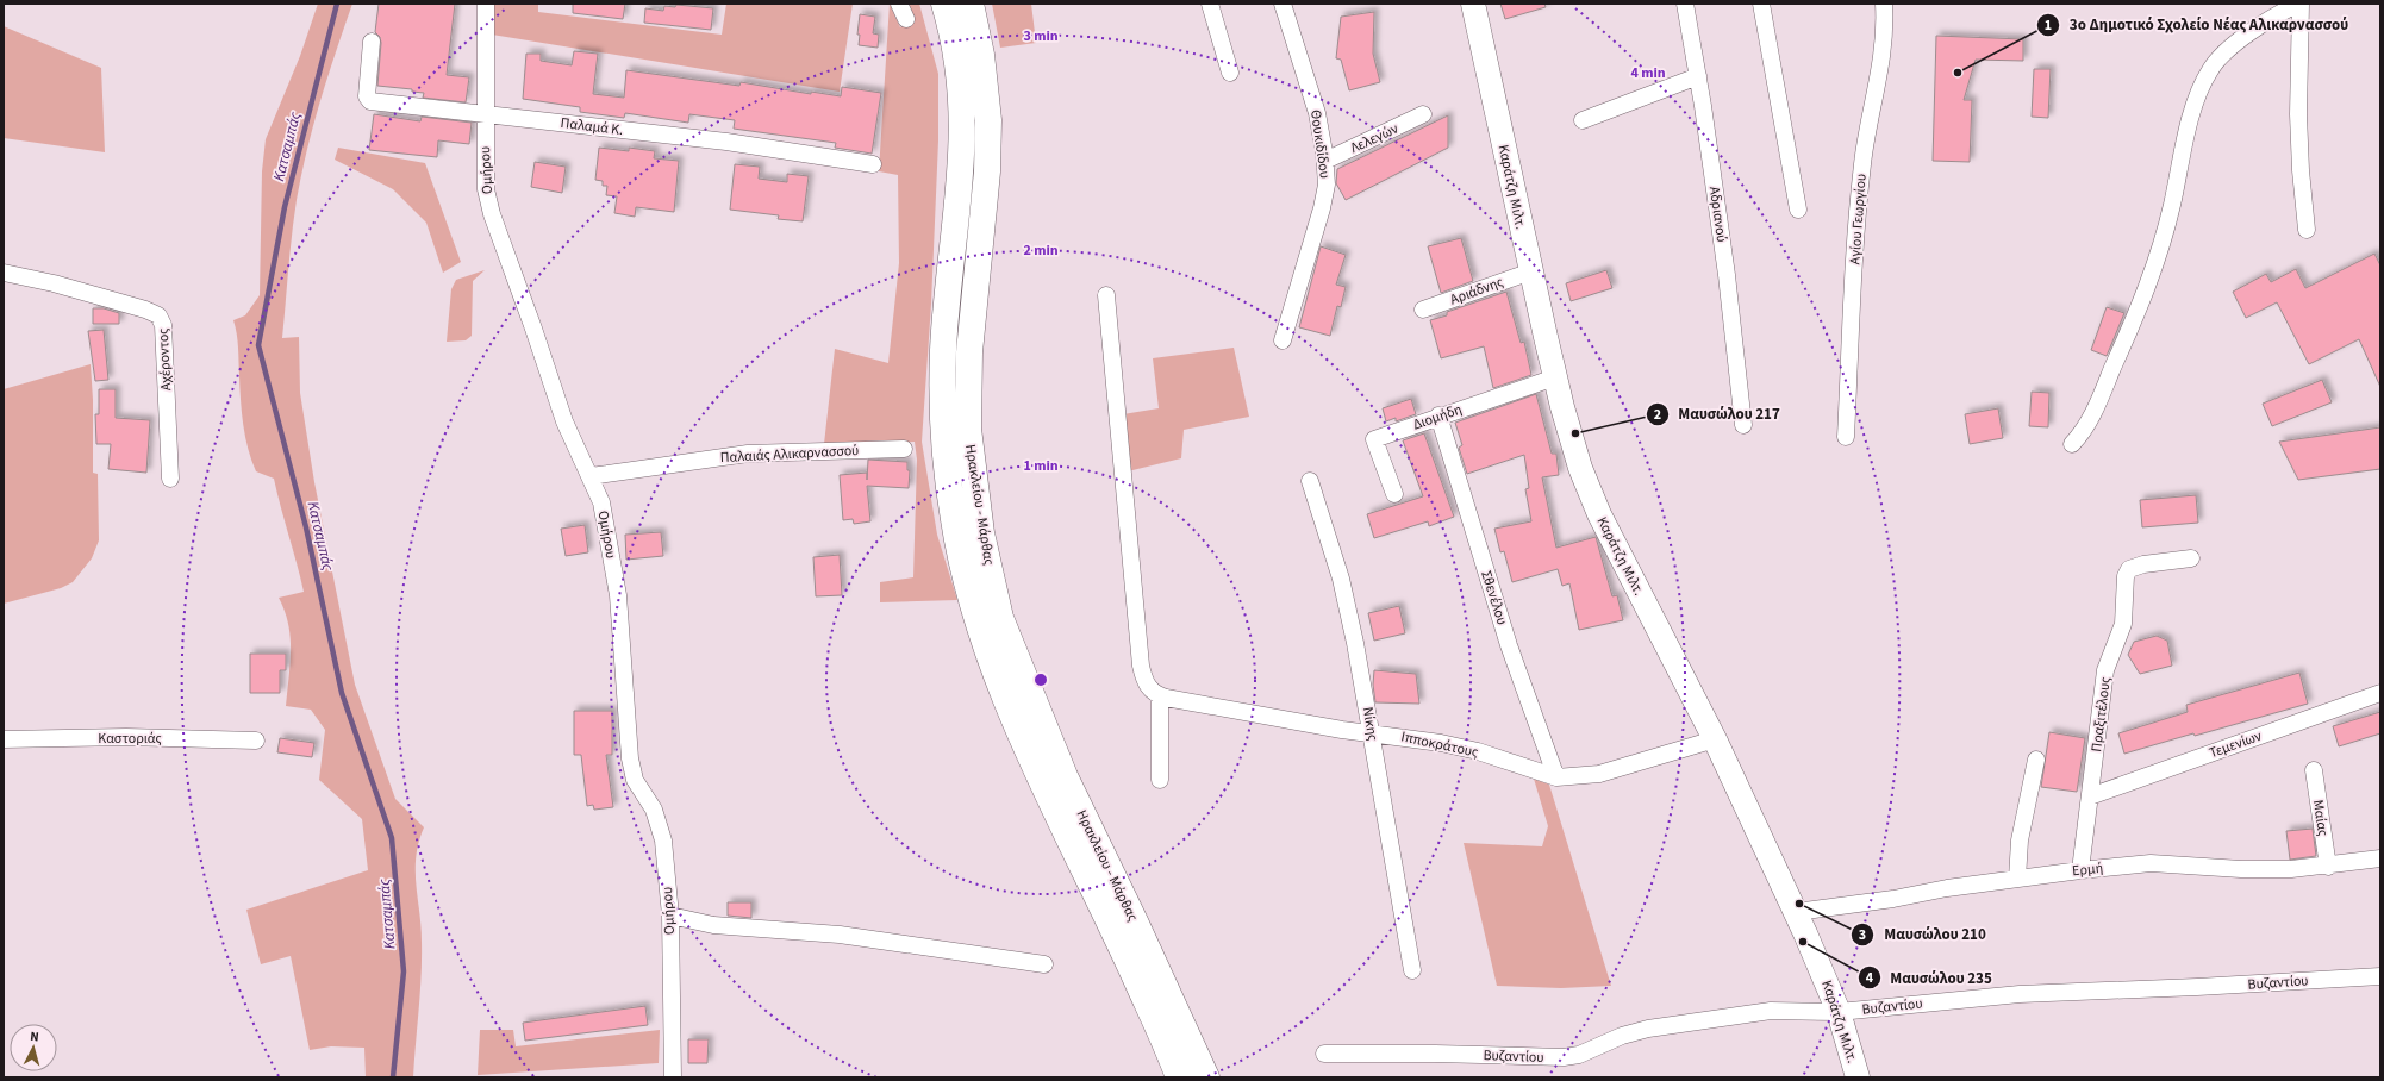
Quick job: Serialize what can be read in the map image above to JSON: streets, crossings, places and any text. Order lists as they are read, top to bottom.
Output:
{
  "streets": {
    "main road": ["Ηρακλείου - Μάρθας"],
    "street": [
      "Παλαμά Κ.",
      "Λελεγών",
      "Θουκιδίδου",
      "Ομήρου",
      "Καράτζη Μιλτ.",
      "Αδριανού",
      "Αγίου Γεωργίου",
      "Αριάδνης",
      "Αχέροντος",
      "Διομήδη",
      "Παλαιάς Αλικαρνασσού",
      "Σθενέλου",
      "Πραξιτέλους",
      "Νίκης",
      "Καστοριάς",
      "Ιπποκράτους",
      "Τεμενίων",
      "Μαίας",
      "Ερμή",
      "Βυζαντίου"
    ]
  },
  "crossings": [
    ["Παλαμά Κ.", "Ομήρου"],
    ["Λελεγών", "Θουκιδίδου"],
    ["Ομήρου", "Παλαιάς Αλικαρνασσού"],
    ["Καράτζη Μιλτ.", "Αριάδνης"],
    ["Καράτζη Μιλτ.", "Διομήδη"],
    ["Καράτζη Μιλτ.", "Ιπποκράτους"],
    ["Καράτζη Μιλτ.", "Ερμή"],
    ["Καράτζη Μιλτ.", "Βυζαντίου"],
    ["Διομήδη", "Σθενέλου"],
    ["Σθενέλου", "Ιπποκράτους"],
    ["Πραξιτέλους", "Τεμενίων"],
    ["Πραξιτέλους", "Ερμή"],
    ["Νίκης", "Ιπποκράτους"],
    ["Μαίας", "Ερμή"]
  ],
  "water": ["Κατσαμπάς"],
  "places": [
    "3ο Δημοτικό Σχολείο Νέας Αλικαρνασσού",
    "Μαυσώλου 217",
    "Μαυσώλου 210",
    "Μαυσώλου 235"
  ],
  "north": "top",
  "rings": [
    "3 min",
    "4 min",
    "2 min",
    "1 min"
  ]
}
